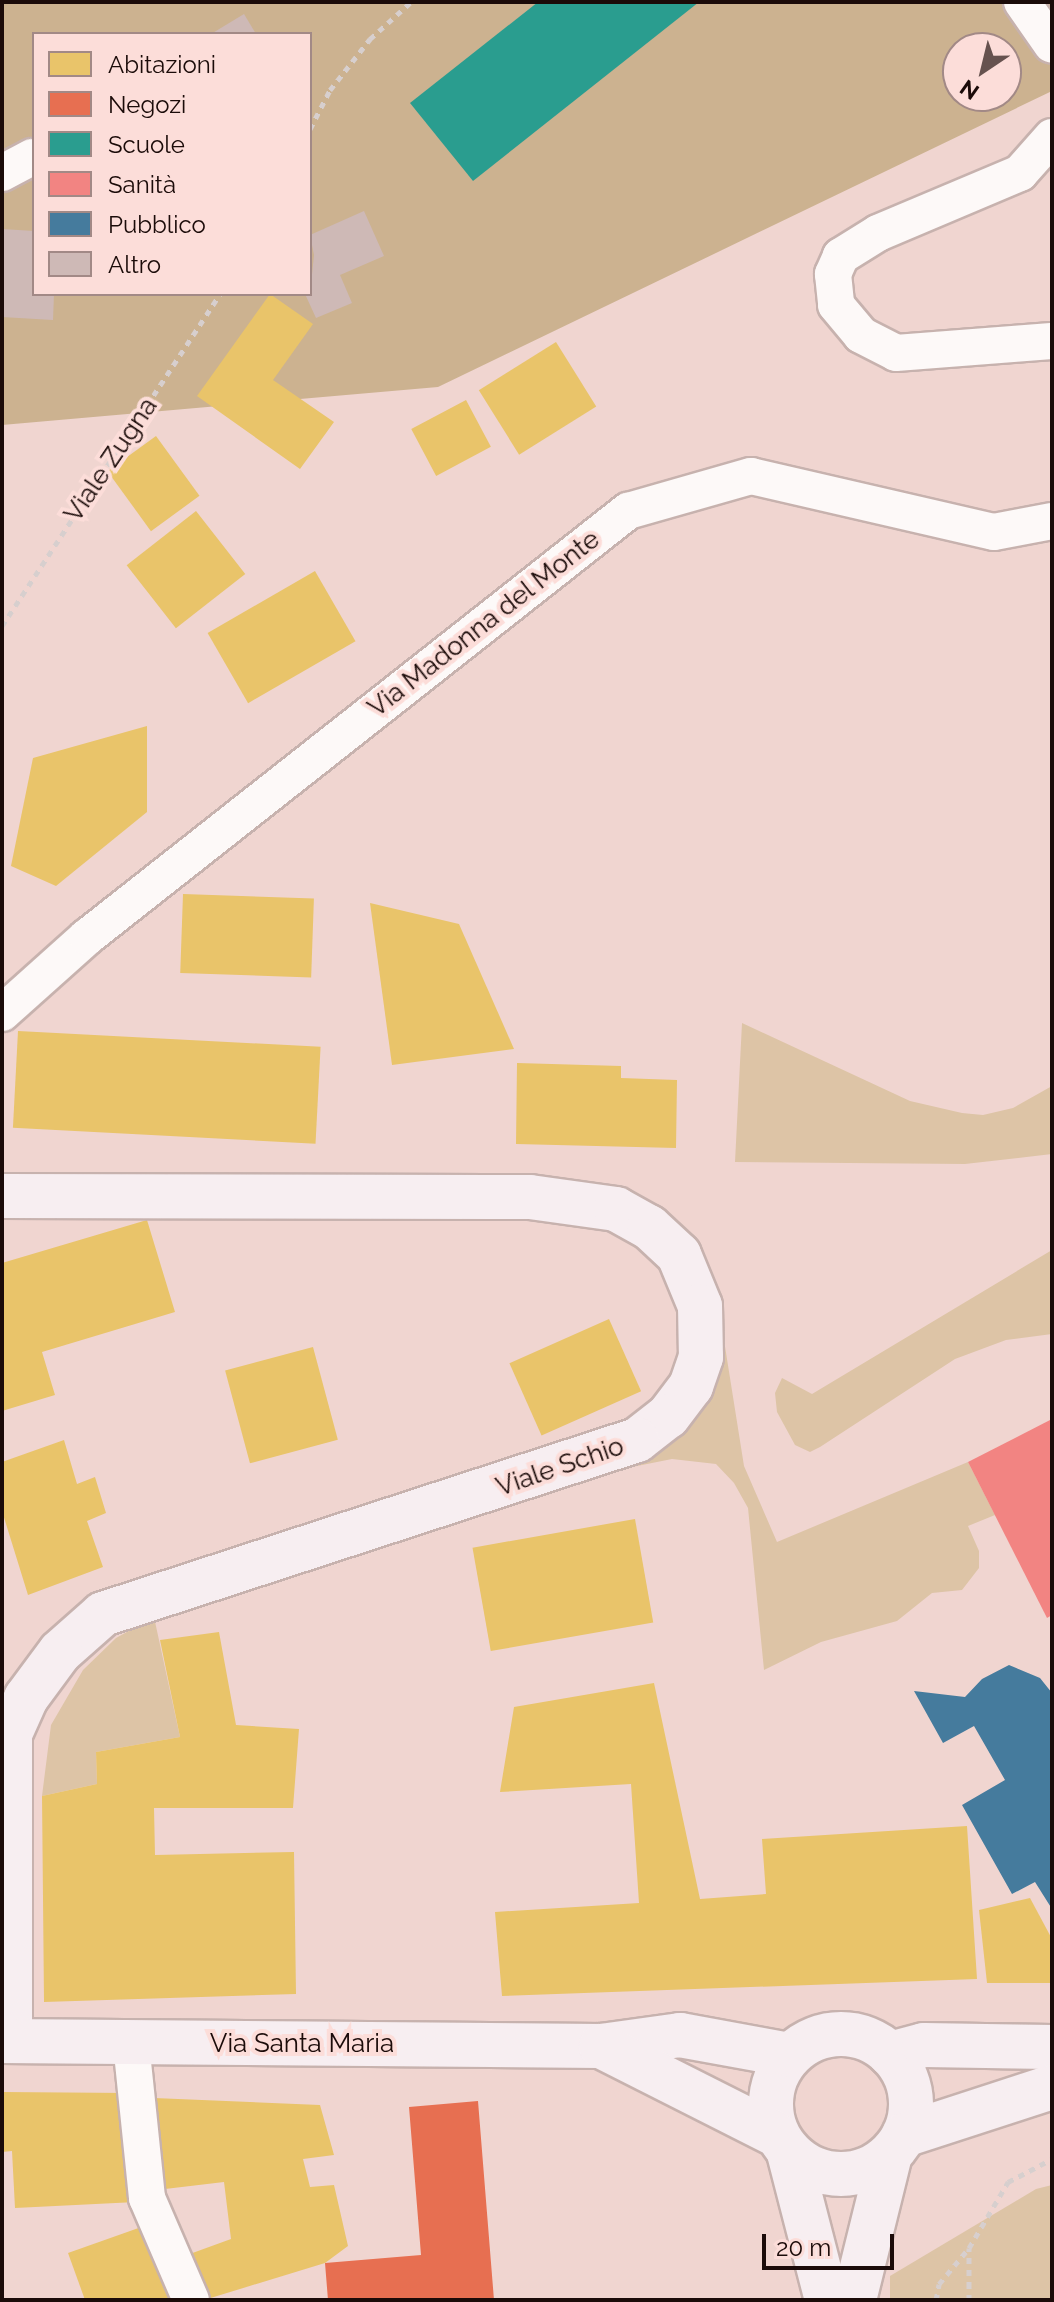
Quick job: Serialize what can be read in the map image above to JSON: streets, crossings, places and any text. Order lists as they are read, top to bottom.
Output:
{
  "streets": {
    "main road": ["Viale Schio", "Via Santa Maria"],
    "street": ["Via Madonna del Monte"],
    "path": ["Viale Zugna"]
  },
  "crossings": [
    ["Viale Schio", "Via Santa Maria"]
  ],
  "legend": [
    "Abitazioni",
    "Negozi",
    "Scuole",
    "Sanità",
    "Pubblico",
    "Altro"
  ],
  "scale_bar": "20 m",
  "north": "bottom left"
}
